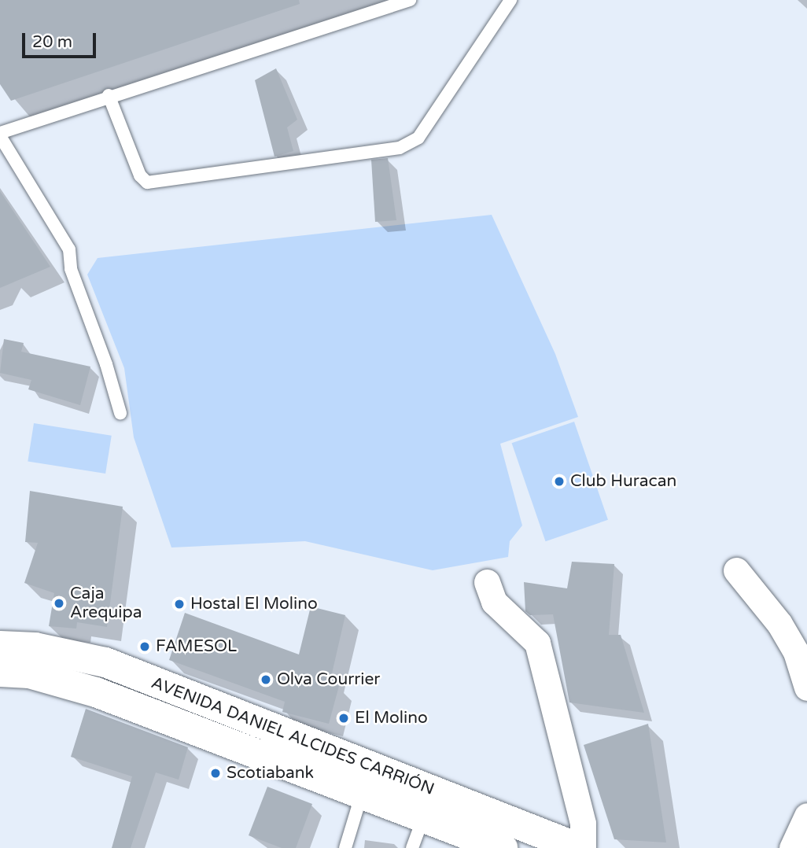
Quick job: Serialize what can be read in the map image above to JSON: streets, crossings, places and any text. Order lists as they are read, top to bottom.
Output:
{
  "streets": {
    "main road": ["AVENIDA DANIEL ALCIDES CARRIÓN"]
  },
  "places": [
    "Club Huracan",
    "Caja Arequipa",
    "Hostal El Molino",
    "FAMESOL",
    "Olva Courrier",
    "El Molino",
    "Scotiabank"
  ],
  "scale_bar": "20 m"
}
